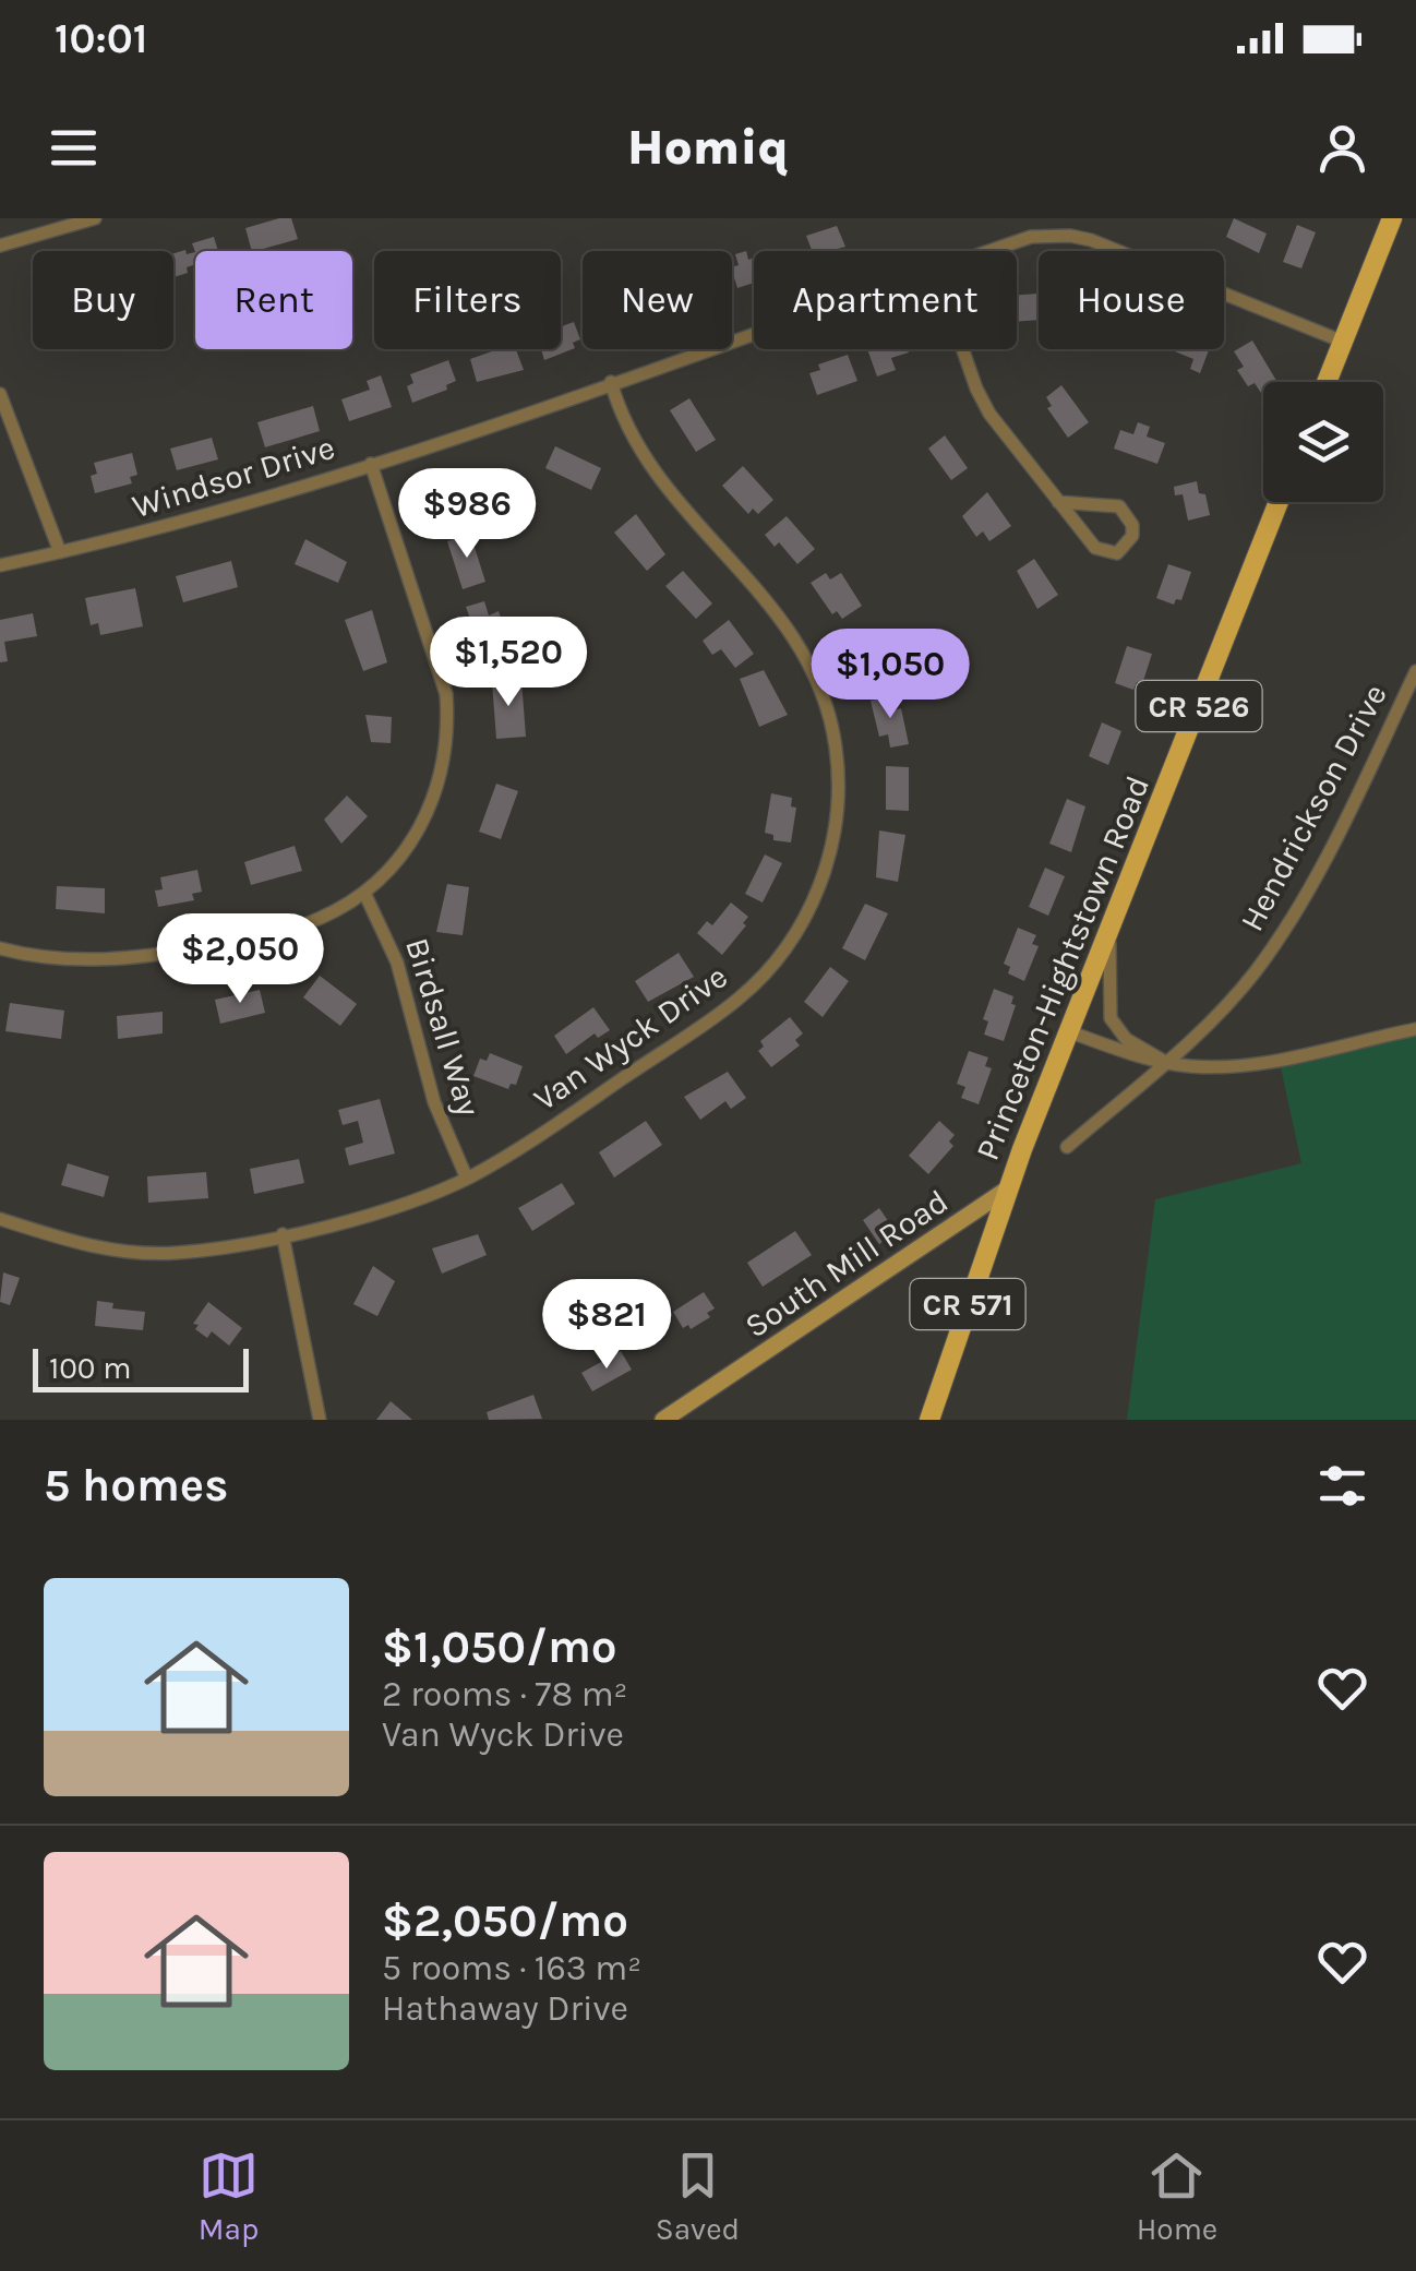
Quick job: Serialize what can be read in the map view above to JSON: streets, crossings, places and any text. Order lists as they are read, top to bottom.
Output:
{
  "streets": {
    "main road": [
      "CR 526",
      "Princeton-Hightstown Road",
      "South Mill Road",
      "CR 571"
    ],
    "street": [
      "Windsor Drive",
      "Hendrickson Drive",
      "Birdsall Way",
      "Van Wyck Drive"
    ]
  },
  "crossings": [
    ["Windsor Drive", "Van Wyck Drive"],
    ["Princeton-Hightstown Road", "South Mill Road"],
    ["Birdsall Way", "Van Wyck Drive"]
  ],
  "scale_bar": "100 m",
  "page": {
    "status": "10:01",
    "header": "Homiq",
    "chip": [
      "Buy",
      "Rent",
      "Filters",
      "New",
      "Apartment",
      "House"
    ],
    "price": [
      "$986",
      "$1,520",
      "$1,050",
      "$2,050",
      "$821"
    ],
    "scale": "100 m",
    "heading": "5 homes",
    "list": [
      {
        "name": "$1,050/mo",
        "note": "2 rooms · 78 m² · Van Wyck Drive"
      },
      {
        "name": "$2,050/mo",
        "note": "5 rooms · 163 m² · Hathaway Drive"
      }
    ],
    "tabs": ["Map", "Saved", "Home"]
  }
}
